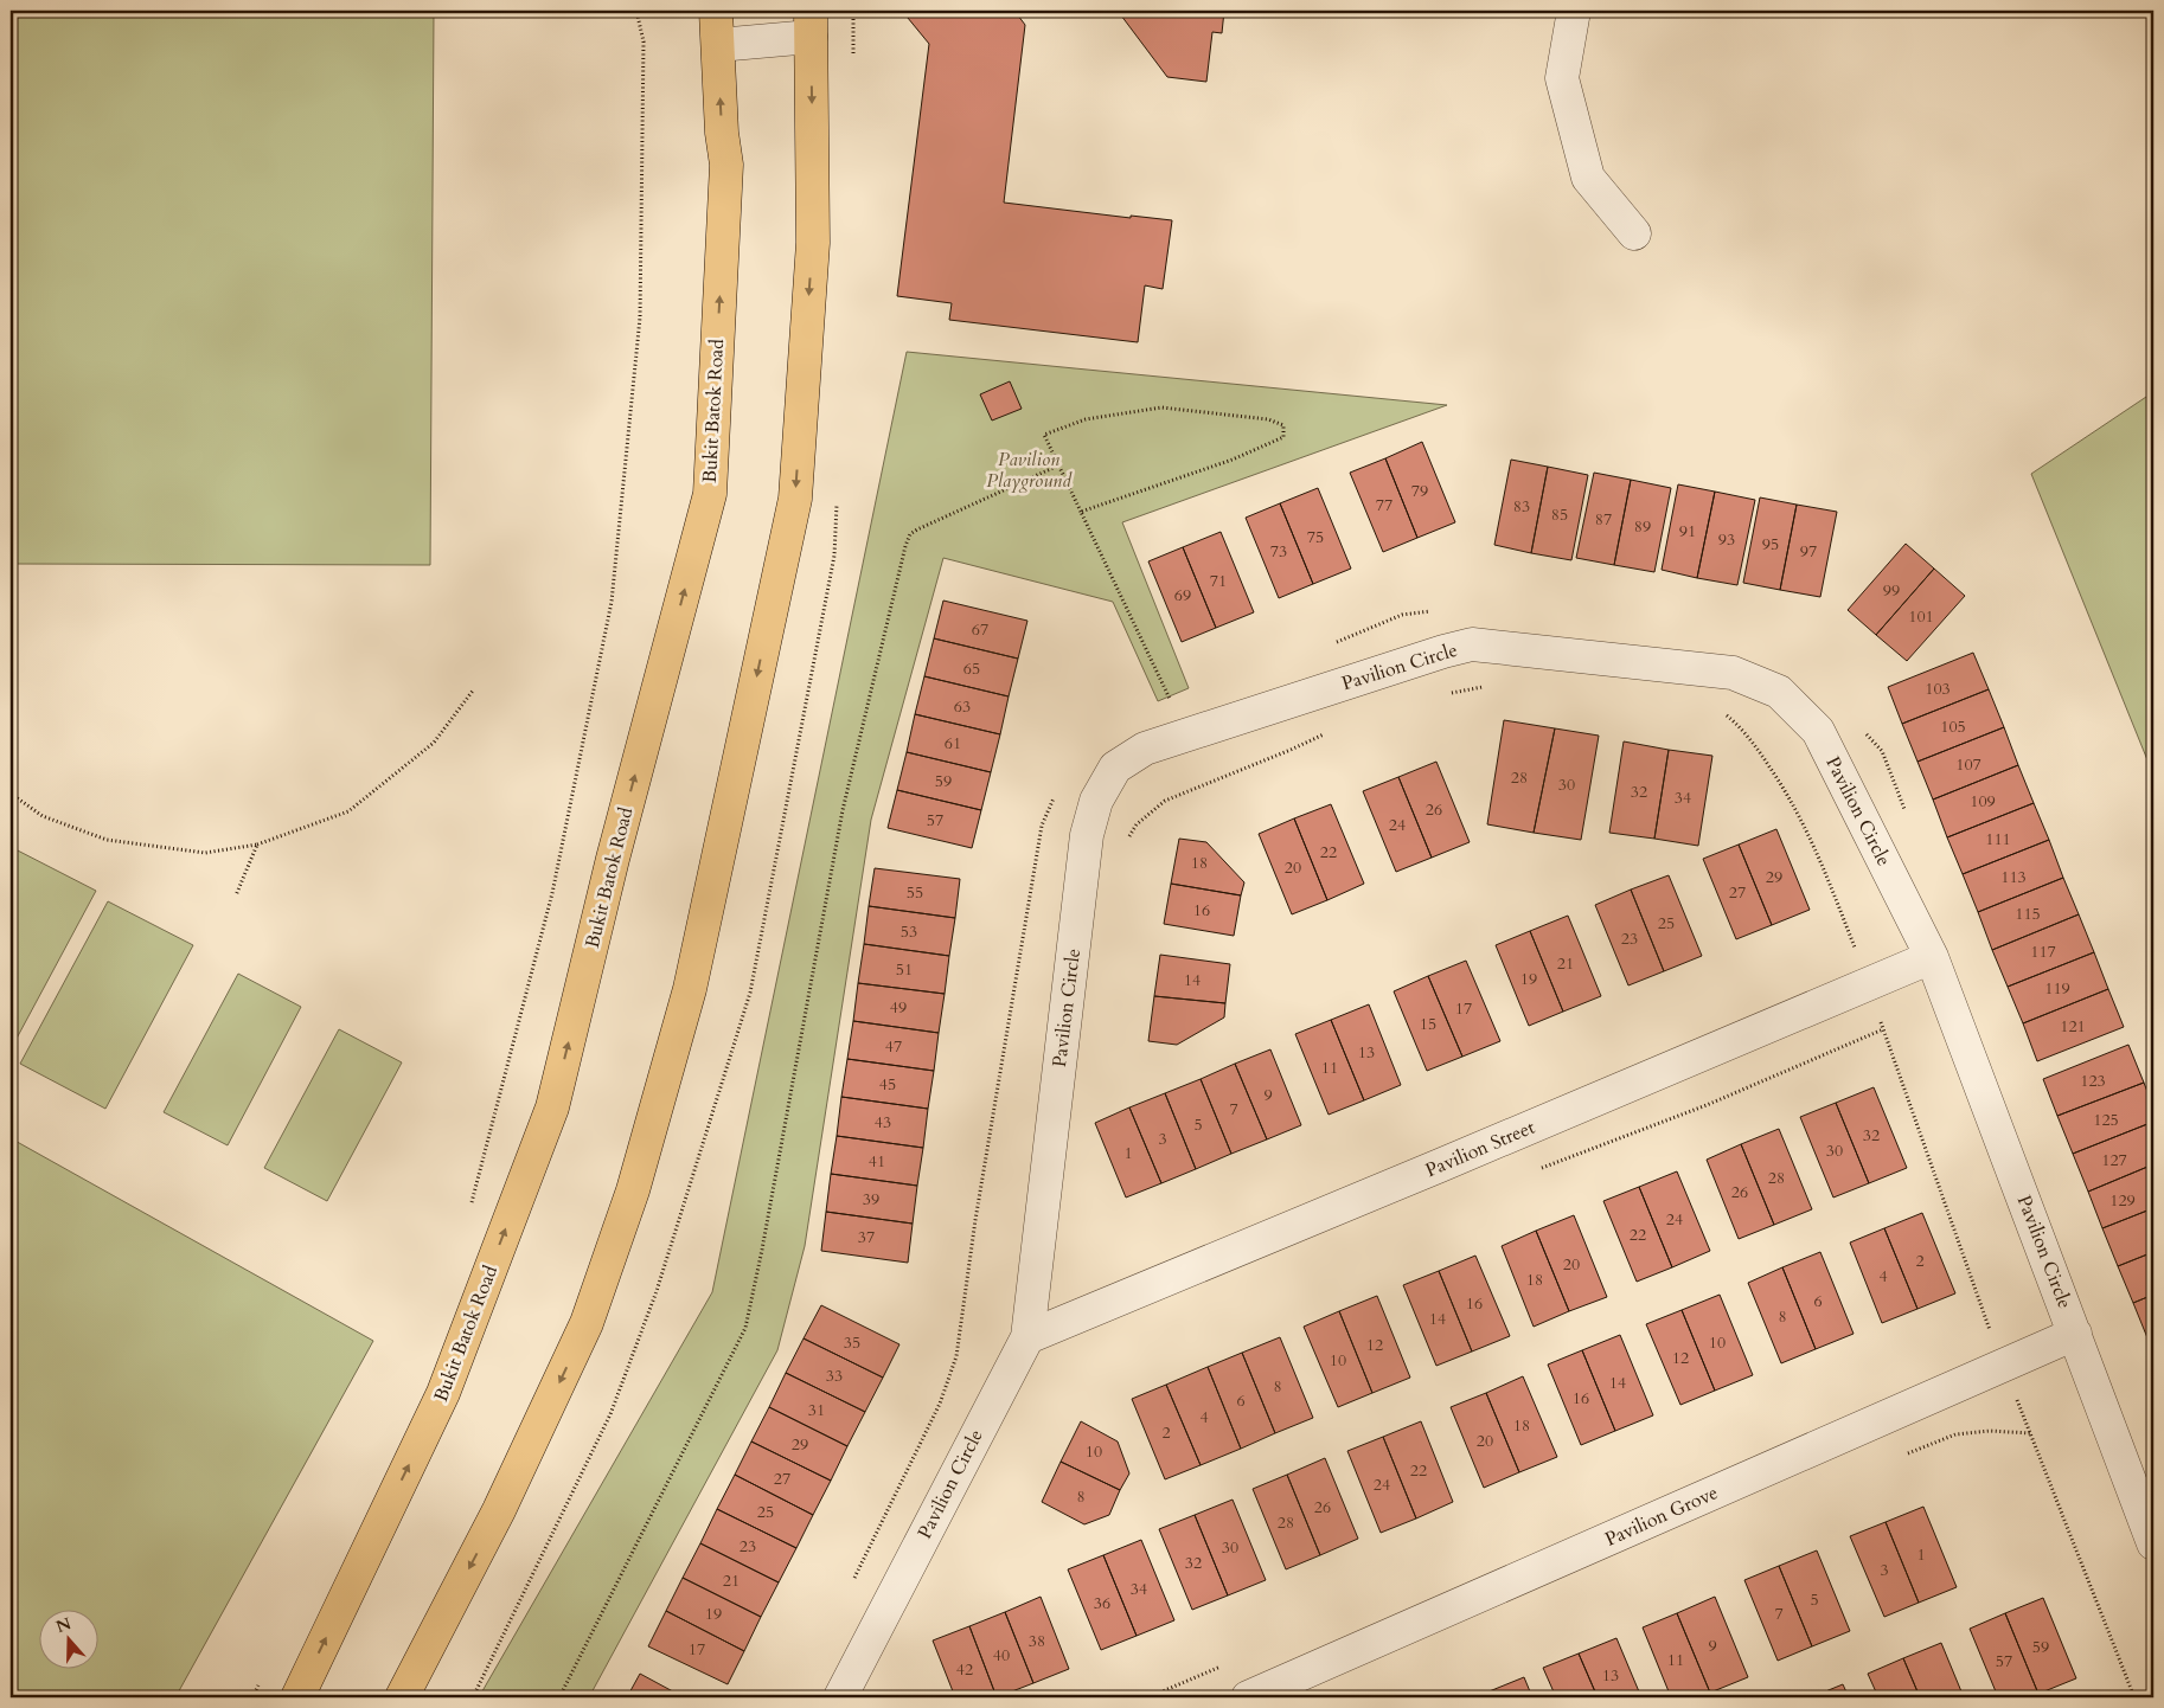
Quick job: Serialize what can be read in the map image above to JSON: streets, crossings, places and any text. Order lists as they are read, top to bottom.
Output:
{
  "streets": {
    "main road": ["Bukit Batok Road"],
    "street": ["Pavilion Circle", "Pavilion Street", "Pavilion Grove"]
  },
  "crossings": [
    ["Pavilion Circle", "Pavilion Street"],
    ["Pavilion Circle", "Pavilion Grove"]
  ],
  "parks": ["Pavilion Playground"],
  "house_numbers": [
    "79",
    "77",
    "83",
    "85",
    "87",
    "89",
    "91",
    "75",
    "93",
    "95",
    "73",
    "97",
    "71",
    "99",
    "69",
    "101",
    "67",
    "65",
    "103",
    "63",
    "105",
    "61",
    "107",
    "28",
    "59",
    "30",
    "32",
    "34",
    "109",
    "26",
    "57",
    "24",
    "111",
    "22",
    "18",
    "20",
    "29",
    "113",
    "55",
    "27",
    "16",
    "115",
    "25",
    "53",
    "23",
    "117",
    "21",
    "51",
    "19",
    "14",
    "119",
    "49",
    "17",
    "15",
    "121",
    "47",
    "13",
    "11",
    "123",
    "45",
    "9",
    "7",
    "125",
    "43",
    "5",
    "32",
    "3",
    "30",
    "1",
    "127",
    "41",
    "28",
    "26",
    "39",
    "129",
    "24",
    "22",
    "37",
    "2",
    "20",
    "4",
    "18",
    "6",
    "16",
    "8",
    "14",
    "35",
    "10",
    "12",
    "12",
    "10",
    "33",
    "14",
    "8",
    "16",
    "6",
    "31",
    "4",
    "18",
    "2",
    "20",
    "29",
    "10",
    "22",
    "27",
    "24",
    "8",
    "26",
    "25",
    "28",
    "23",
    "30",
    "1",
    "32",
    "3",
    "21",
    "34",
    "5",
    "36",
    "19",
    "7",
    "38",
    "9",
    "59",
    "17",
    "40",
    "11",
    "57",
    "42",
    "13"
  ],
  "north": "top"
}
